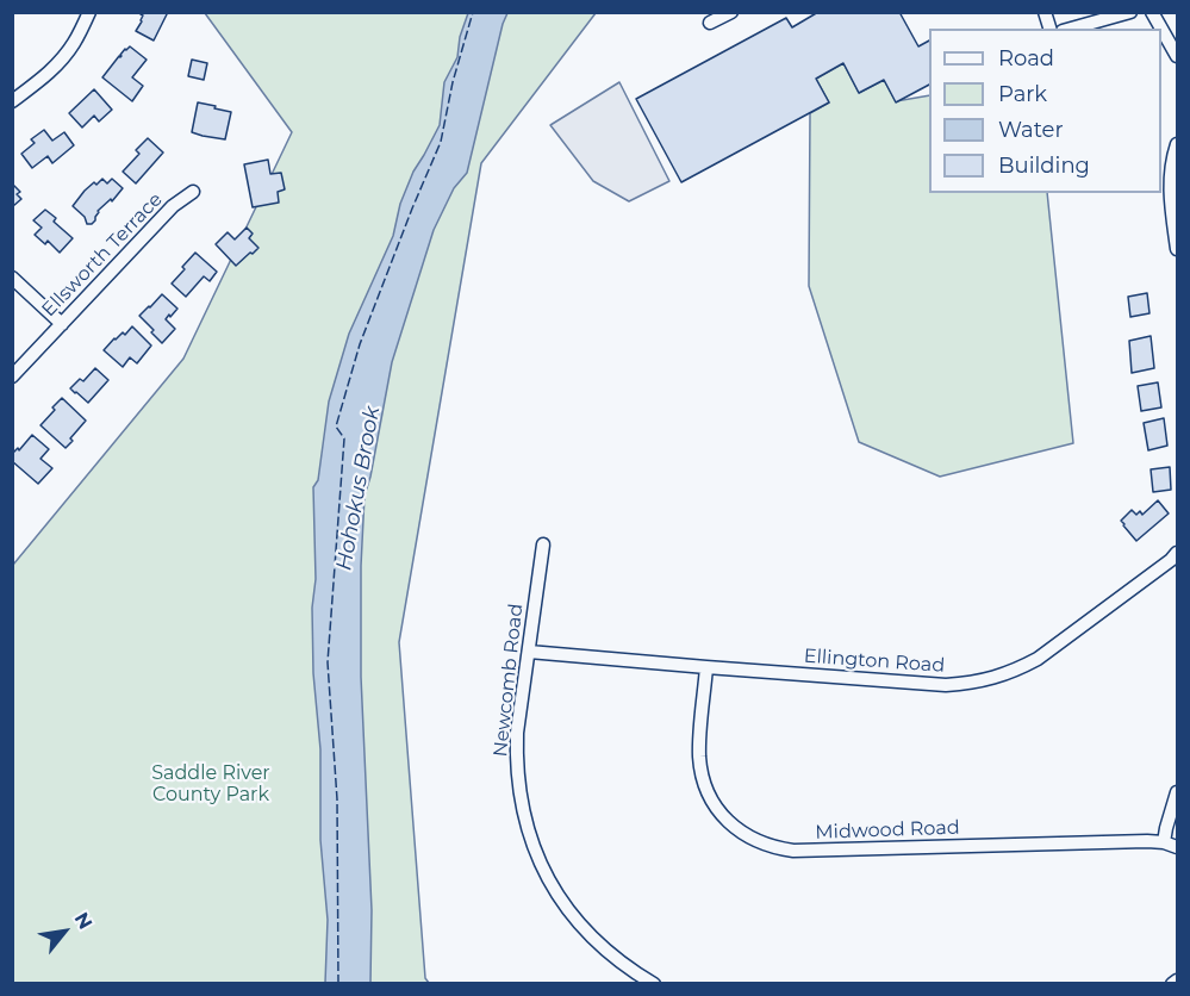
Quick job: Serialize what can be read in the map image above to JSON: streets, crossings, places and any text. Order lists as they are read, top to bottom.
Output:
{
  "streets": {
    "street": [
      "Ellsworth Terrace",
      "Ellington Road",
      "Newcomb Road",
      "Midwood Road"
    ]
  },
  "crossings": [
    ["Ellington Road", "Newcomb Road"],
    ["Ellington Road", "Midwood Road"]
  ],
  "water": ["Hohokus Brook"],
  "parks": ["Saddle River County Park"],
  "legend": [
    "Road",
    "Park",
    "Water",
    "Building"
  ],
  "north": "top right"
}
